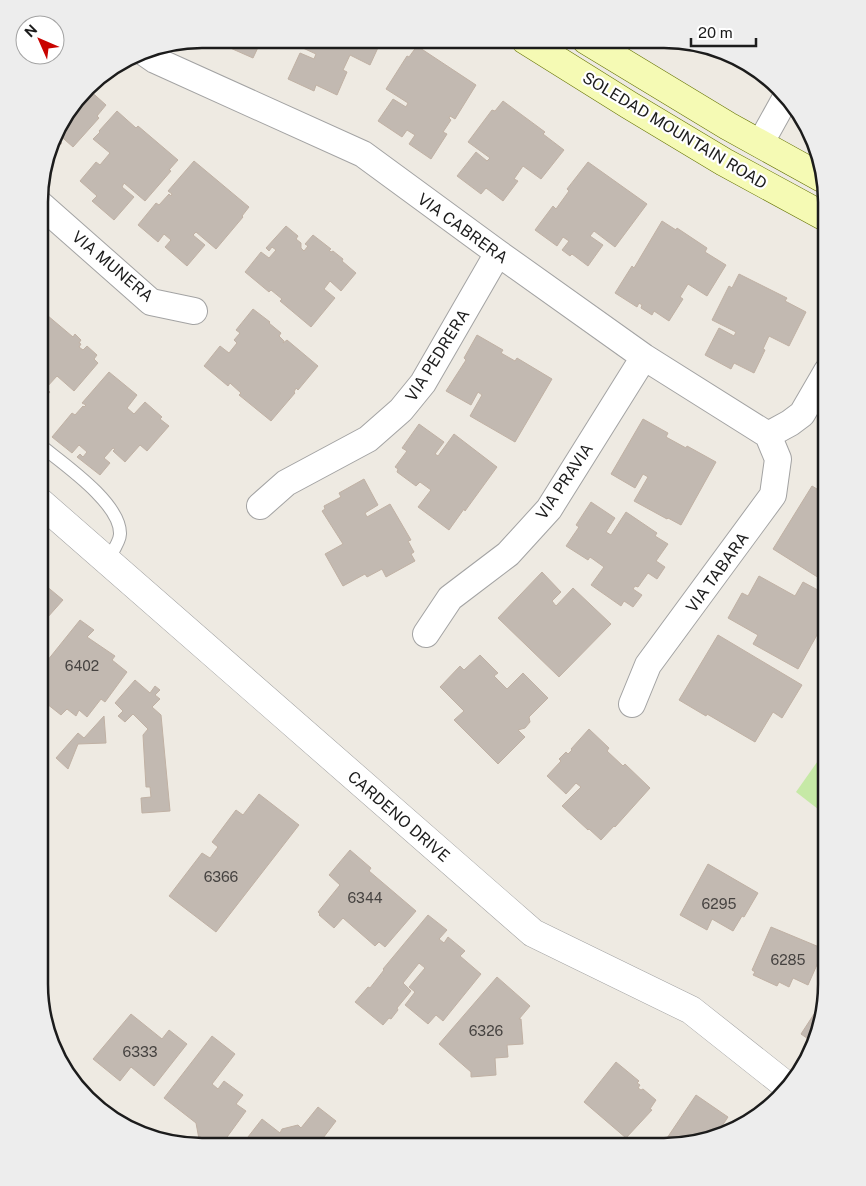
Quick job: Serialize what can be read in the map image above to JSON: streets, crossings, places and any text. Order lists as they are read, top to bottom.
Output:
{
  "streets": {
    "main road": ["SOLEDAD MOUNTAIN ROAD"],
    "street": [
      "VIA CABRERA",
      "VIA MUNERA",
      "VIA PEDRERA",
      "VIA PRAVIA",
      "VIA TABARA",
      "CARDENO DRIVE"
    ]
  },
  "crossings": [
    ["VIA CABRERA", "VIA PEDRERA"],
    ["VIA CABRERA", "VIA PRAVIA"],
    ["VIA CABRERA", "VIA TABARA"]
  ],
  "house_numbers": [
    "6402",
    "6366",
    "6344",
    "6295",
    "6285",
    "6326",
    "6333"
  ],
  "scale_bar": "20 m",
  "north": "top left"
}
